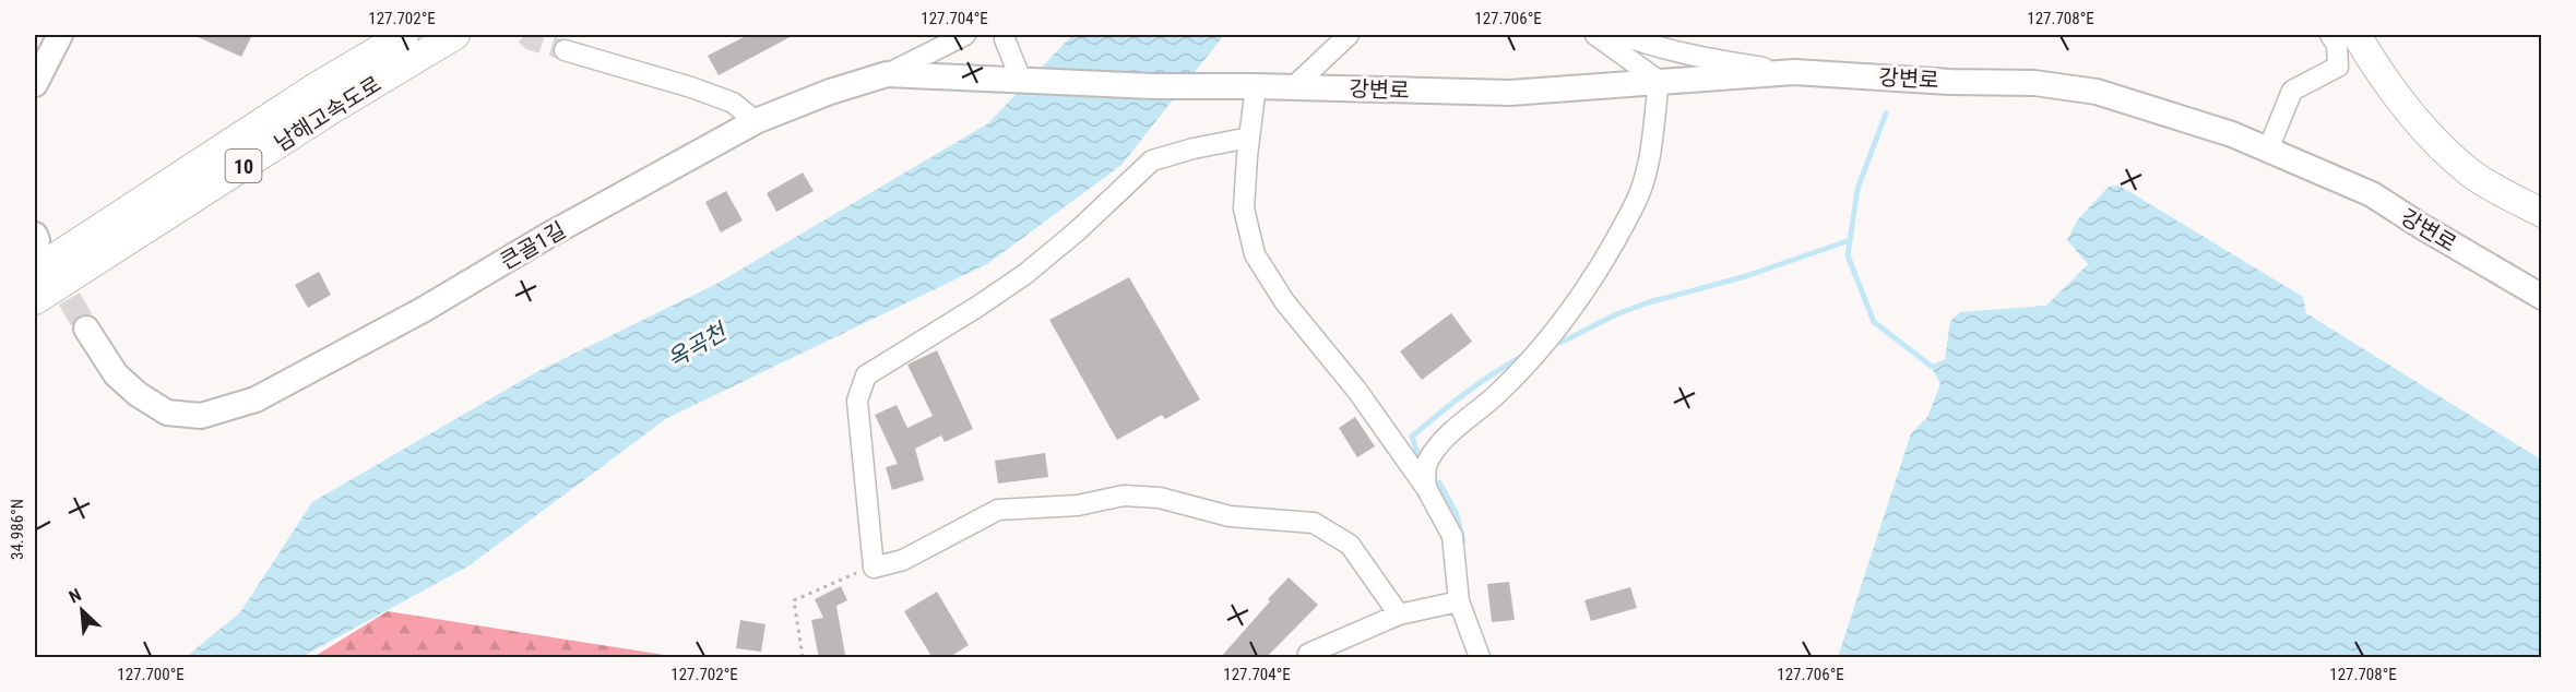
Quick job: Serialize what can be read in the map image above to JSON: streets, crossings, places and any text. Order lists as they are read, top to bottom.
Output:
{
  "streets": {
    "highway": ["남해고속도로", "10"],
    "main road": ["강변로", "큰골1길"]
  },
  "crossings": [
    ["강변로", "큰골1길"]
  ],
  "water": ["옥곡천"],
  "north": "top left",
  "coordinates": [
    "127.702°E",
    "127.704°E",
    "127.706°E",
    "127.708°E",
    "34.986°N",
    "127.700°E"
  ]
}
